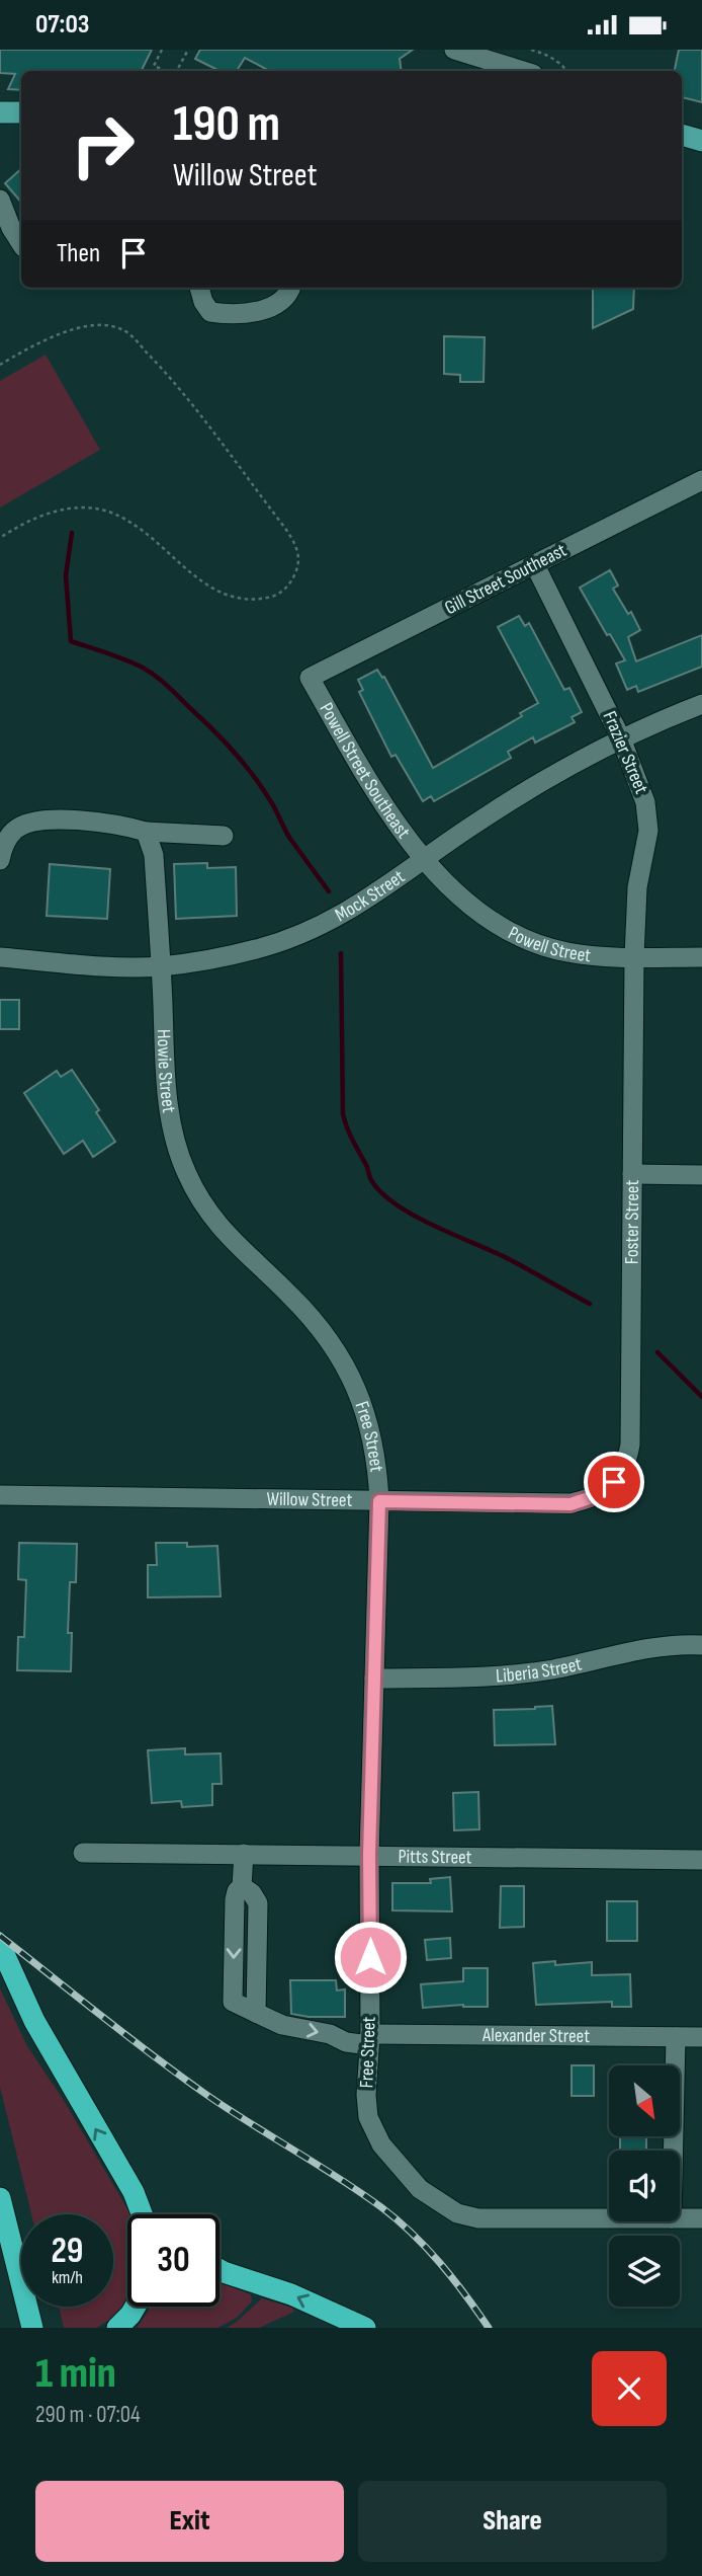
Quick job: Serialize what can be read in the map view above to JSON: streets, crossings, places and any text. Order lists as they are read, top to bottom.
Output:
{
  "streets": {
    "street": [
      "Gill Street Southeast",
      "Frazier Street",
      "Powell Street Southeast",
      "Mock Street",
      "Powell Street",
      "Howie Street",
      "Foster Street",
      "Free Street",
      "Willow Street",
      "Liberia Street",
      "Pitts Street",
      "Alexander Street"
    ]
  },
  "crossings": [
    ["Gill Street Southeast", "Frazier Street"],
    ["Gill Street Southeast", "Powell Street Southeast"],
    ["Frazier Street", "Mock Street"],
    ["Frazier Street", "Powell Street"],
    ["Frazier Street", "Foster Street"],
    ["Powell Street Southeast", "Mock Street"],
    ["Powell Street Southeast", "Powell Street"],
    ["Mock Street", "Powell Street"],
    ["Mock Street", "Howie Street"],
    ["Powell Street", "Foster Street"],
    ["Howie Street", "Free Street"],
    ["Foster Street", "Willow Street"],
    ["Free Street", "Willow Street"],
    ["Free Street", "Liberia Street"],
    ["Free Street", "Pitts Street"],
    ["Free Street", "Alexander Street"],
    ["Pitts Street", "Alexander Street"]
  ],
  "north": "bottom right",
  "page": {
    "status": "07:03",
    "turn": ["190 m", "Willow Street"],
    "then": "Then",
    "speed": "29 km/h",
    "limit": "30",
    "heading": ["1 min", "290 m · 07:04"],
    "buttons": ["Exit", "Share"]
  }
}
